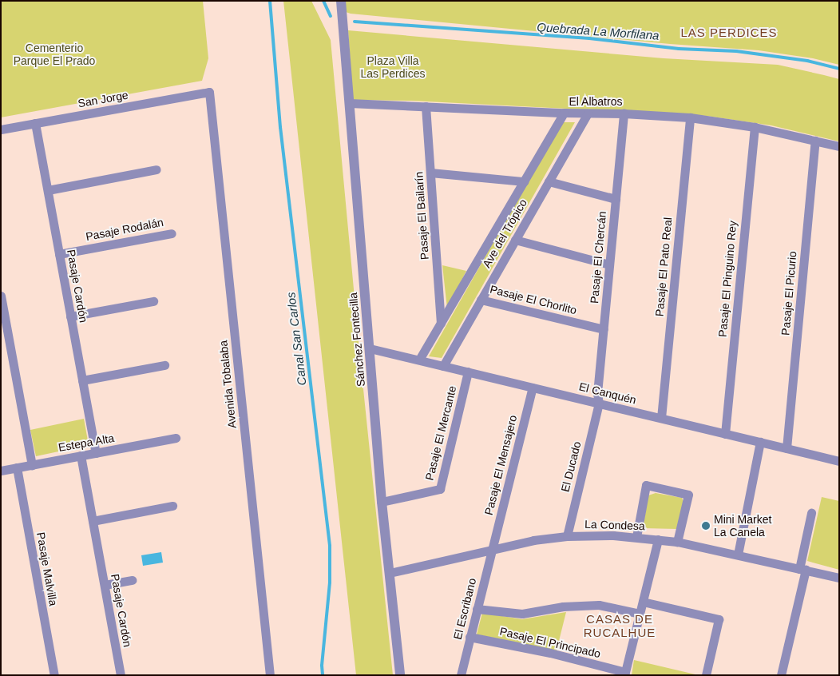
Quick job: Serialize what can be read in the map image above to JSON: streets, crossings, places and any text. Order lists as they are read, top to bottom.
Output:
{
  "streets": {
    "street": [
      "San Jorge",
      "El Albatros",
      "Pasaje El Bailarín",
      "Pasaje Rodalán",
      "Ave del Trópico",
      "Pasaje El Chercán",
      "Pasaje El Pato Real",
      "Pasaje El Pinguino Rey",
      "Pasaje Cardón",
      "Pasaje El Picurio",
      "Pasaje El Chorlito",
      "Sánchez Fontecilla",
      "Avenida Tobalaba",
      "El Canquén",
      "Pasaje El Mercante",
      "Estepa Alta",
      "Pasaje El Mensajero",
      "El Ducado",
      "La Condesa",
      "Pasaje Malvilla",
      "El Escribano",
      "Pasaje El Principado"
    ]
  },
  "crossings": [
    ["San Jorge", "Pasaje Cardón"],
    ["San Jorge", "Avenida Tobalaba"],
    ["El Albatros", "Pasaje El Bailarín"],
    ["El Albatros", "Ave del Trópico"],
    ["El Albatros", "Pasaje El Chercán"],
    ["El Albatros", "Pasaje El Pato Real"],
    ["El Albatros", "Pasaje El Pinguino Rey"],
    ["El Albatros", "Pasaje El Picurio"],
    ["El Albatros", "Sánchez Fontecilla"],
    ["Pasaje El Bailarín", "Ave del Trópico"],
    ["Pasaje Rodalán", "Pasaje Cardón"],
    ["Ave del Trópico", "Pasaje El Chorlito"],
    ["Ave del Trópico", "El Canquén"],
    ["Pasaje El Chercán", "Pasaje El Chorlito"],
    ["Pasaje El Chercán", "El Canquén"],
    ["Pasaje El Chercán", "El Ducado"],
    ["Pasaje El Pato Real", "El Canquén"],
    ["Pasaje El Pinguino Rey", "El Canquén"],
    ["Pasaje Cardón", "Estepa Alta"],
    ["Pasaje El Picurio", "El Canquén"],
    ["Sánchez Fontecilla", "El Canquén"],
    ["Sánchez Fontecilla", "Pasaje El Mercante"],
    ["Sánchez Fontecilla", "La Condesa"],
    ["El Canquén", "Pasaje El Mercante"],
    ["El Canquén", "Pasaje El Mensajero"],
    ["El Canquén", "El Ducado"],
    ["Estepa Alta", "Pasaje Malvilla"],
    ["Pasaje El Mensajero", "La Condesa"],
    ["Pasaje El Mensajero", "El Escribano"],
    ["El Ducado", "La Condesa"],
    ["La Condesa", "El Escribano"],
    ["El Escribano", "Pasaje El Principado"]
  ],
  "districts": ["LAS PERDICES", "CASAS DE RUCALHUE"],
  "water": ["Quebrada La Morfilana", "Canal San Carlos"],
  "parks": ["Cementerio Parque El Prado", "Plaza Villa Las Perdices"],
  "places": ["Mini Market La Canela"]
}
